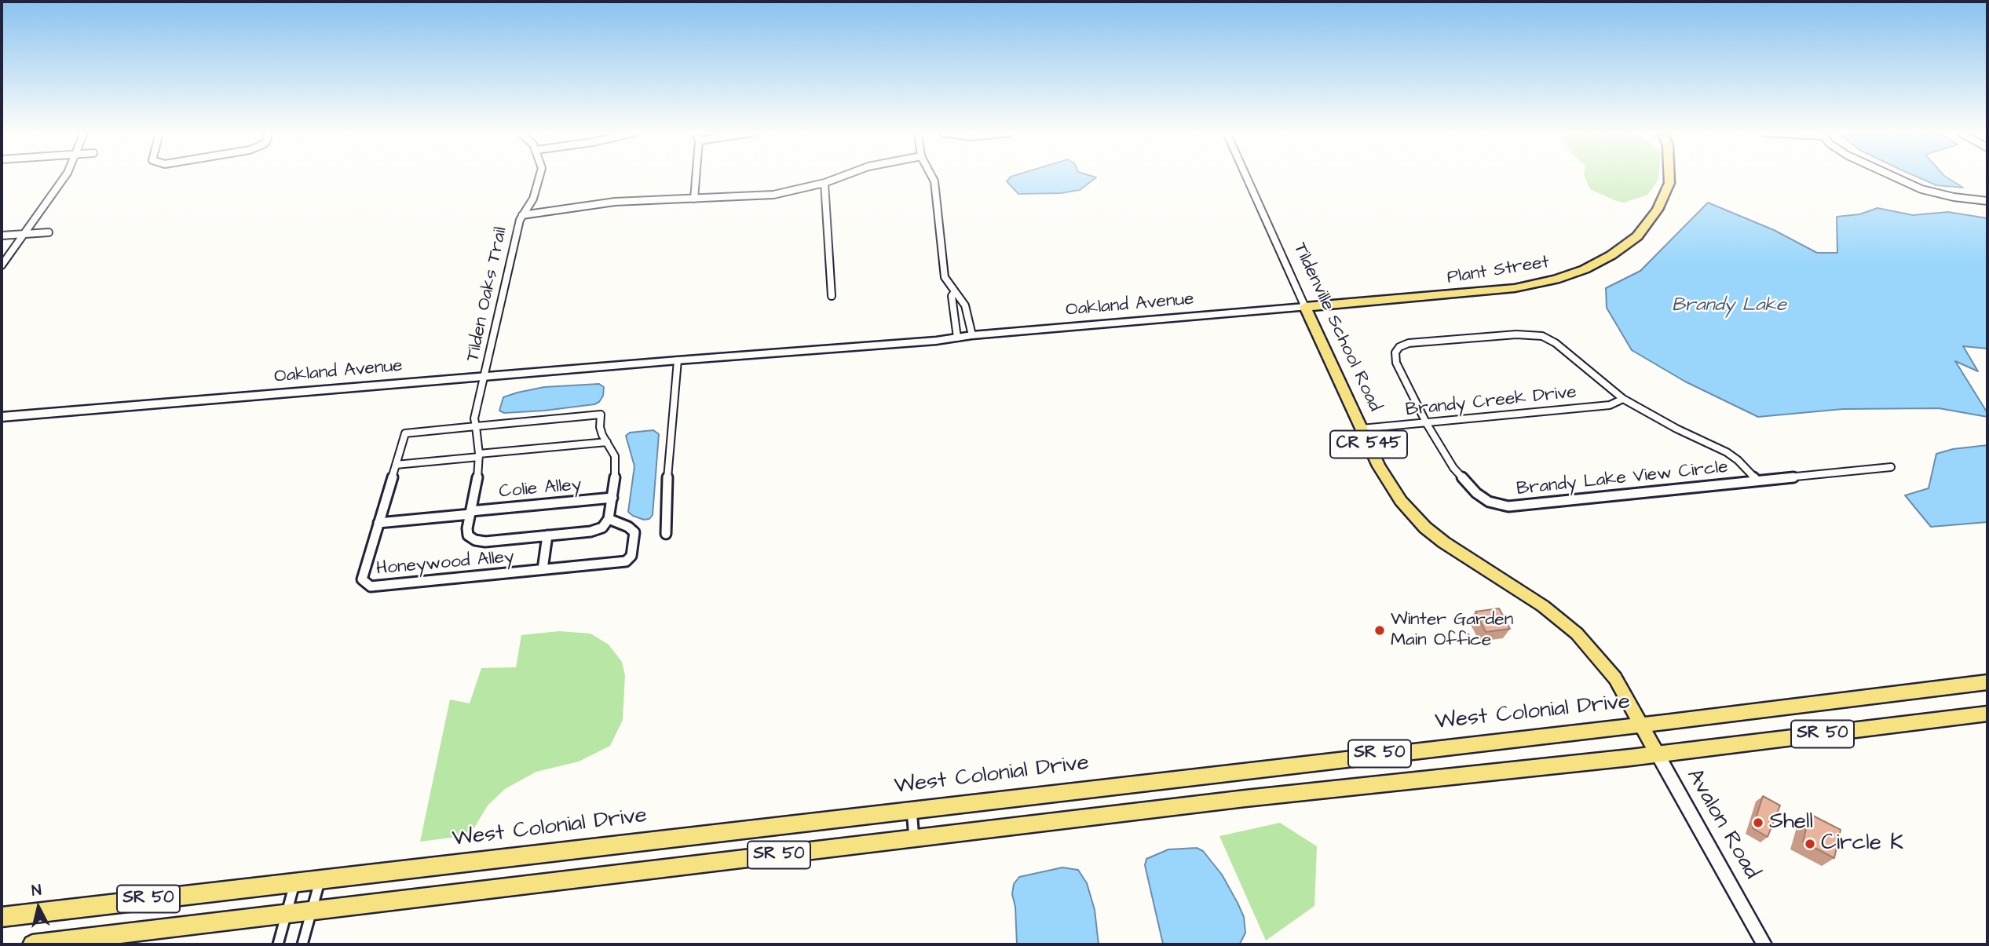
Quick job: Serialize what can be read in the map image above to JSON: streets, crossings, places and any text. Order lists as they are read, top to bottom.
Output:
{
  "streets": {
    "highway": ["West Colonial Drive", "SR 50"],
    "main road": [
      "Plant Street",
      "Tildenville School Road",
      "CR 545",
      "Avalon Road"
    ],
    "street": [
      "Tilden Oaks Trail",
      "Oakland Avenue",
      "Brandy Creek Drive",
      "Brandy Lake View Circle",
      "Colie Alley",
      "Honeywood Alley"
    ]
  },
  "crossings": [
    ["Plant Street", "Oakland Avenue"],
    ["Plant Street", "Tildenville School Road"],
    ["Tilden Oaks Trail", "Oakland Avenue"],
    ["Tilden Oaks Trail", "Colie Alley"],
    ["Tilden Oaks Trail", "Honeywood Alley"],
    ["Oakland Avenue", "Tildenville School Road"],
    ["Tildenville School Road", "Brandy Creek Drive"],
    ["Tildenville School Road", "West Colonial Drive"],
    ["Tildenville School Road", "Avalon Road"],
    ["Brandy Creek Drive", "Brandy Lake View Circle"],
    ["Colie Alley", "Honeywood Alley"],
    ["West Colonial Drive", "Avalon Road"],
    ["SR 50", "Avalon Road"]
  ],
  "water": ["Brandy Lake"],
  "places": ["Winter Garden Main Office", "Shell", "Circle K"],
  "north": "top"
}
